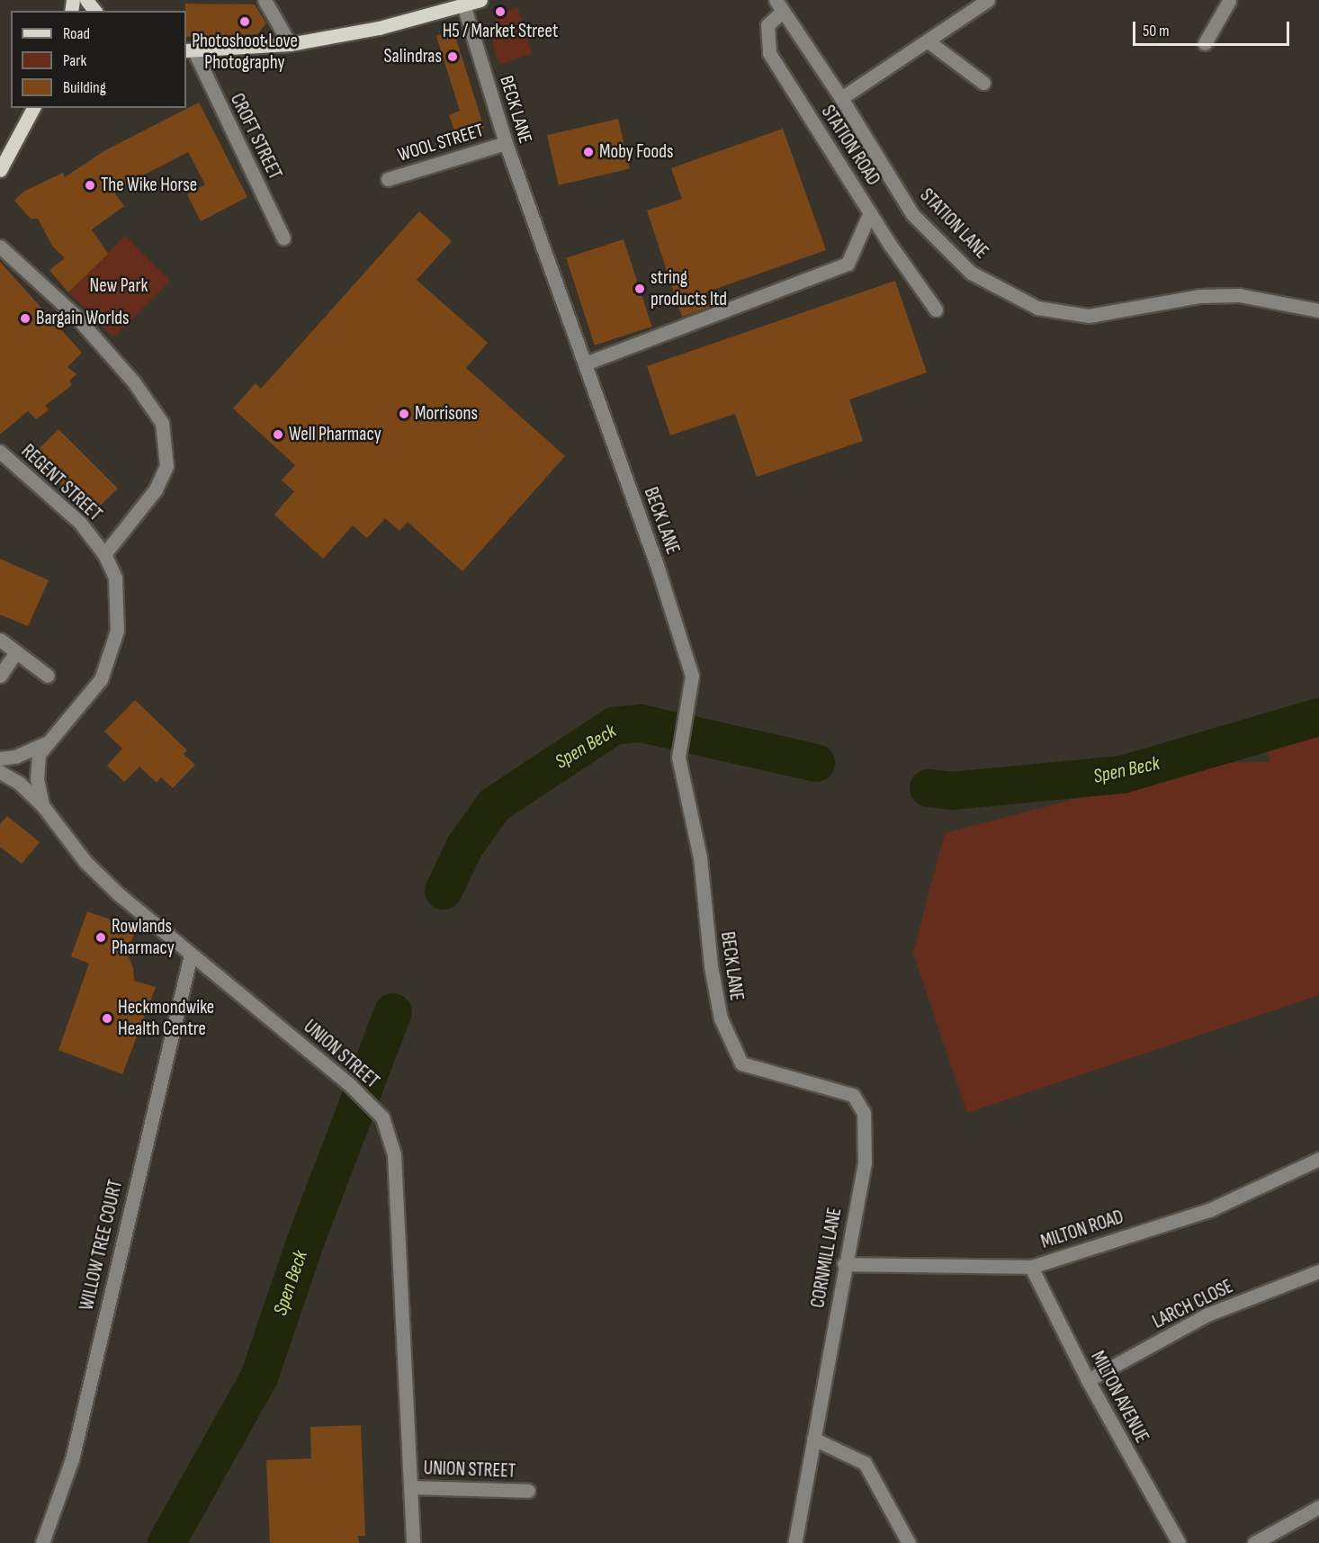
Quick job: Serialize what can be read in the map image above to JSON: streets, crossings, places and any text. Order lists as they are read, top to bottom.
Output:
{
  "streets": {
    "street": [
      "BECK LANE",
      "CROFT STREET",
      "WOOL STREET",
      "STATION ROAD",
      "STATION LANE",
      "REGENT STREET",
      "UNION STREET",
      "MILTON ROAD",
      "WILLOW TREE COURT",
      "CORNMILL LANE",
      "LARCH CLOSE",
      "MILTON AVENUE"
    ]
  },
  "crossings": [
    ["BECK LANE", "WOOL STREET"],
    ["BECK LANE", "CORNMILL LANE"],
    ["STATION ROAD", "STATION LANE"],
    ["REGENT STREET", "UNION STREET"],
    ["UNION STREET", "WILLOW TREE COURT"],
    ["MILTON ROAD", "CORNMILL LANE"],
    ["MILTON ROAD", "MILTON AVENUE"],
    ["LARCH CLOSE", "MILTON AVENUE"]
  ],
  "water": ["Spen Beck"],
  "parks": ["New Park"],
  "places": [
    "H5 / Market Street",
    "Photoshoot Love Photography",
    "Salindras",
    "Moby Foods",
    "The Wike Horse",
    "string products ltd",
    "Bargain Worlds",
    "Morrisons",
    "Well Pharmacy",
    "Rowlands Pharmacy",
    "Heckmondwike Health Centre"
  ],
  "legend": ["Road", "Park", "Building"],
  "scale_bar": "50 m"
}
